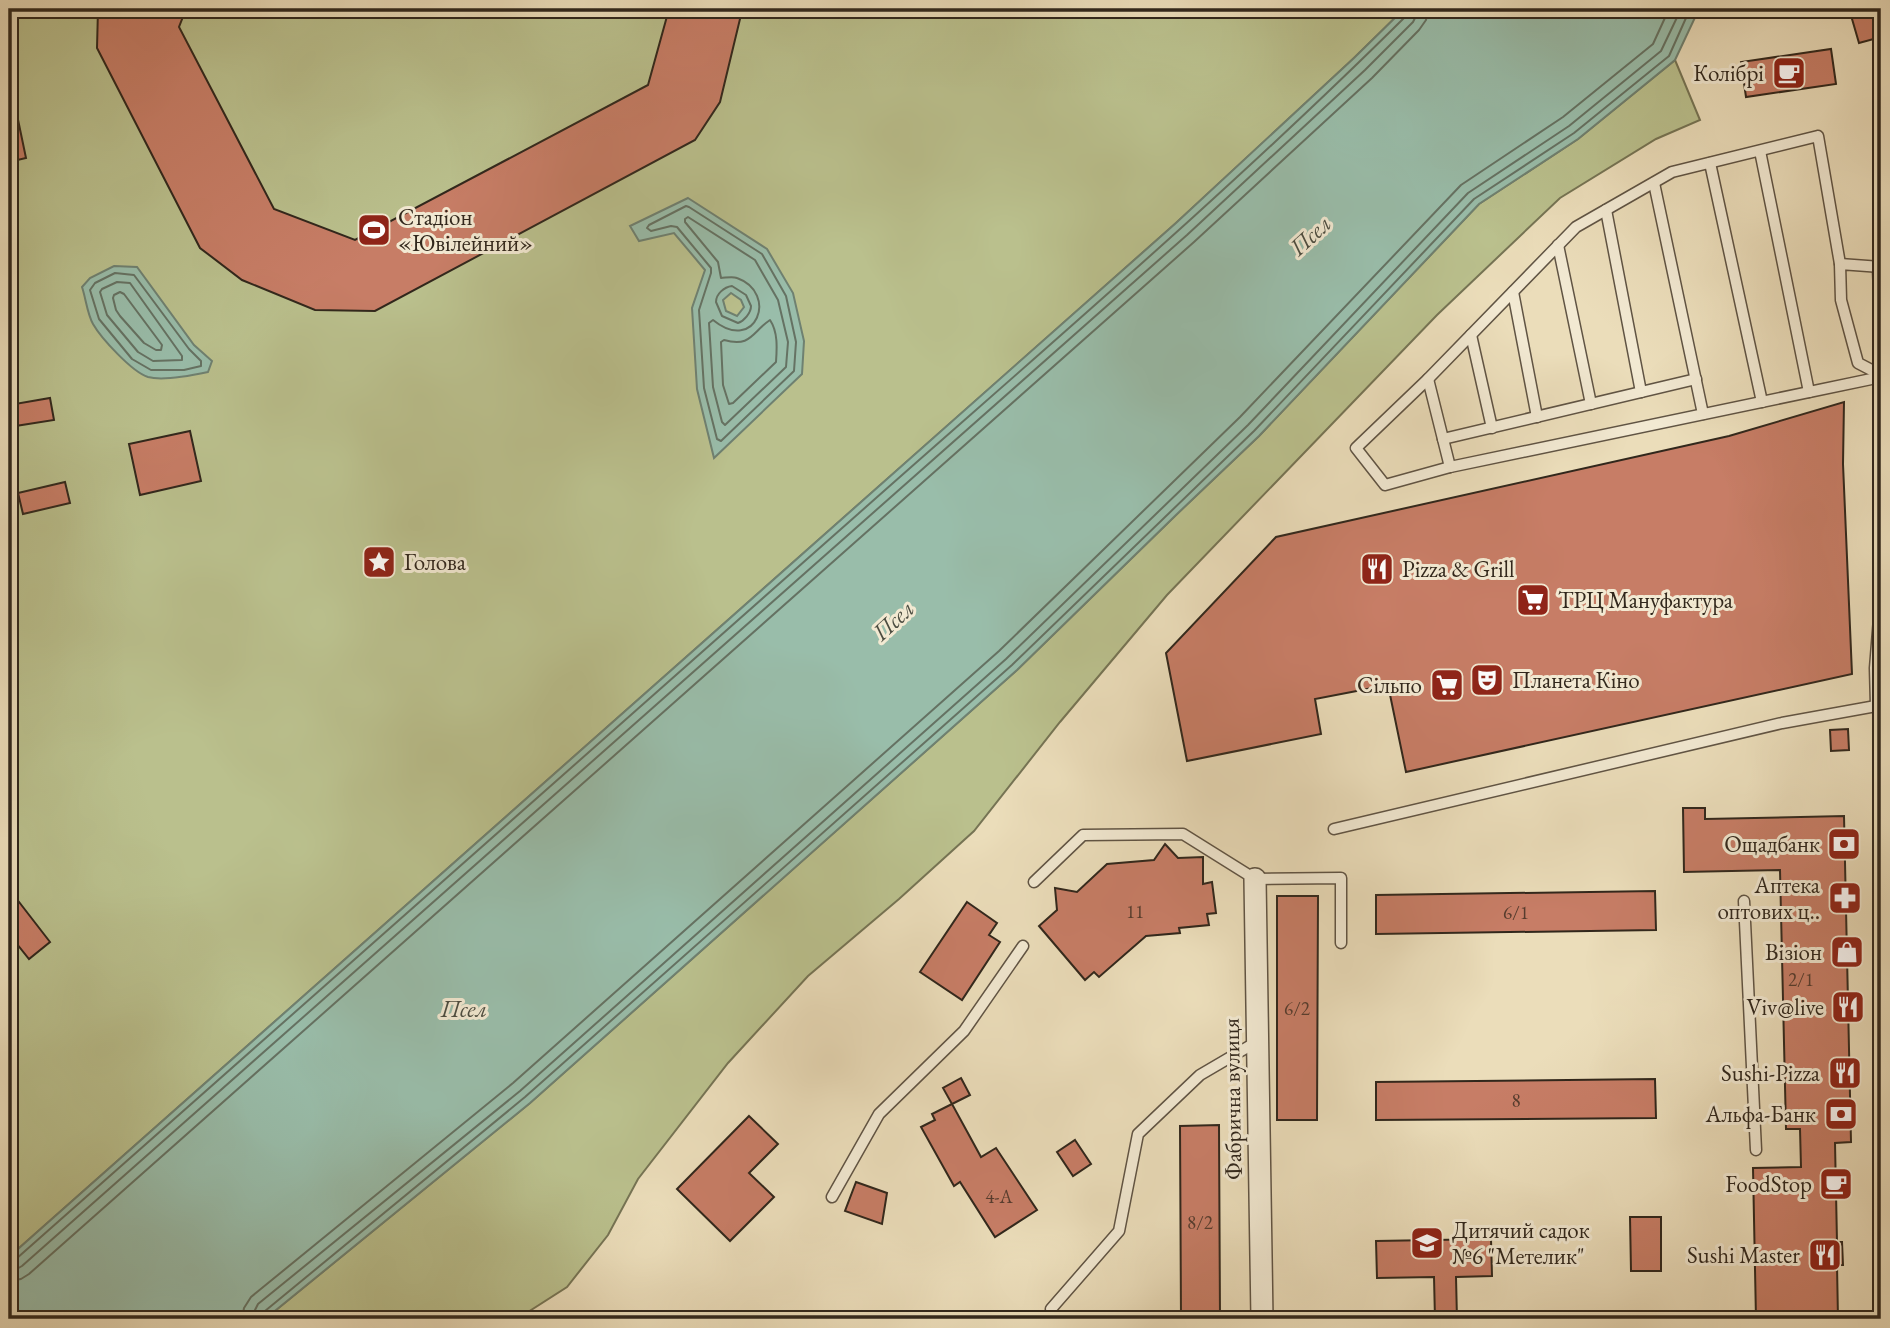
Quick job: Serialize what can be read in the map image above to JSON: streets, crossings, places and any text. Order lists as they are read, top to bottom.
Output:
{
  "streets": {
    "street": ["Фабрична вулиця"]
  },
  "water": ["Псел"],
  "places": {
    "cafe": ["Колібрі", "FoodStop"],
    "sports": ["Стадіон «Ювілейний»"],
    "place": ["Голова"],
    "restaurant": [
      "Pizza & Grill",
      "Viv@live",
      "Sushi-Pizza",
      "Sushi Master"
    ],
    "supermarket": ["ТРЦ Мануфактура", "Сільпо"],
    "theatre": ["Планета Кіно"],
    "bank": ["Ощадбанк", "Альфа-Банк"],
    "pharmacy": ["Аптека оптових ц.."],
    "shop": ["Візіон"],
    "school or university": ["Дитячий садок №6 \"Метелик\""]
  },
  "house_numbers": [
    "11",
    "6/1",
    "2/1",
    "6/2",
    "8",
    "4-А",
    "8/2"
  ]
}
